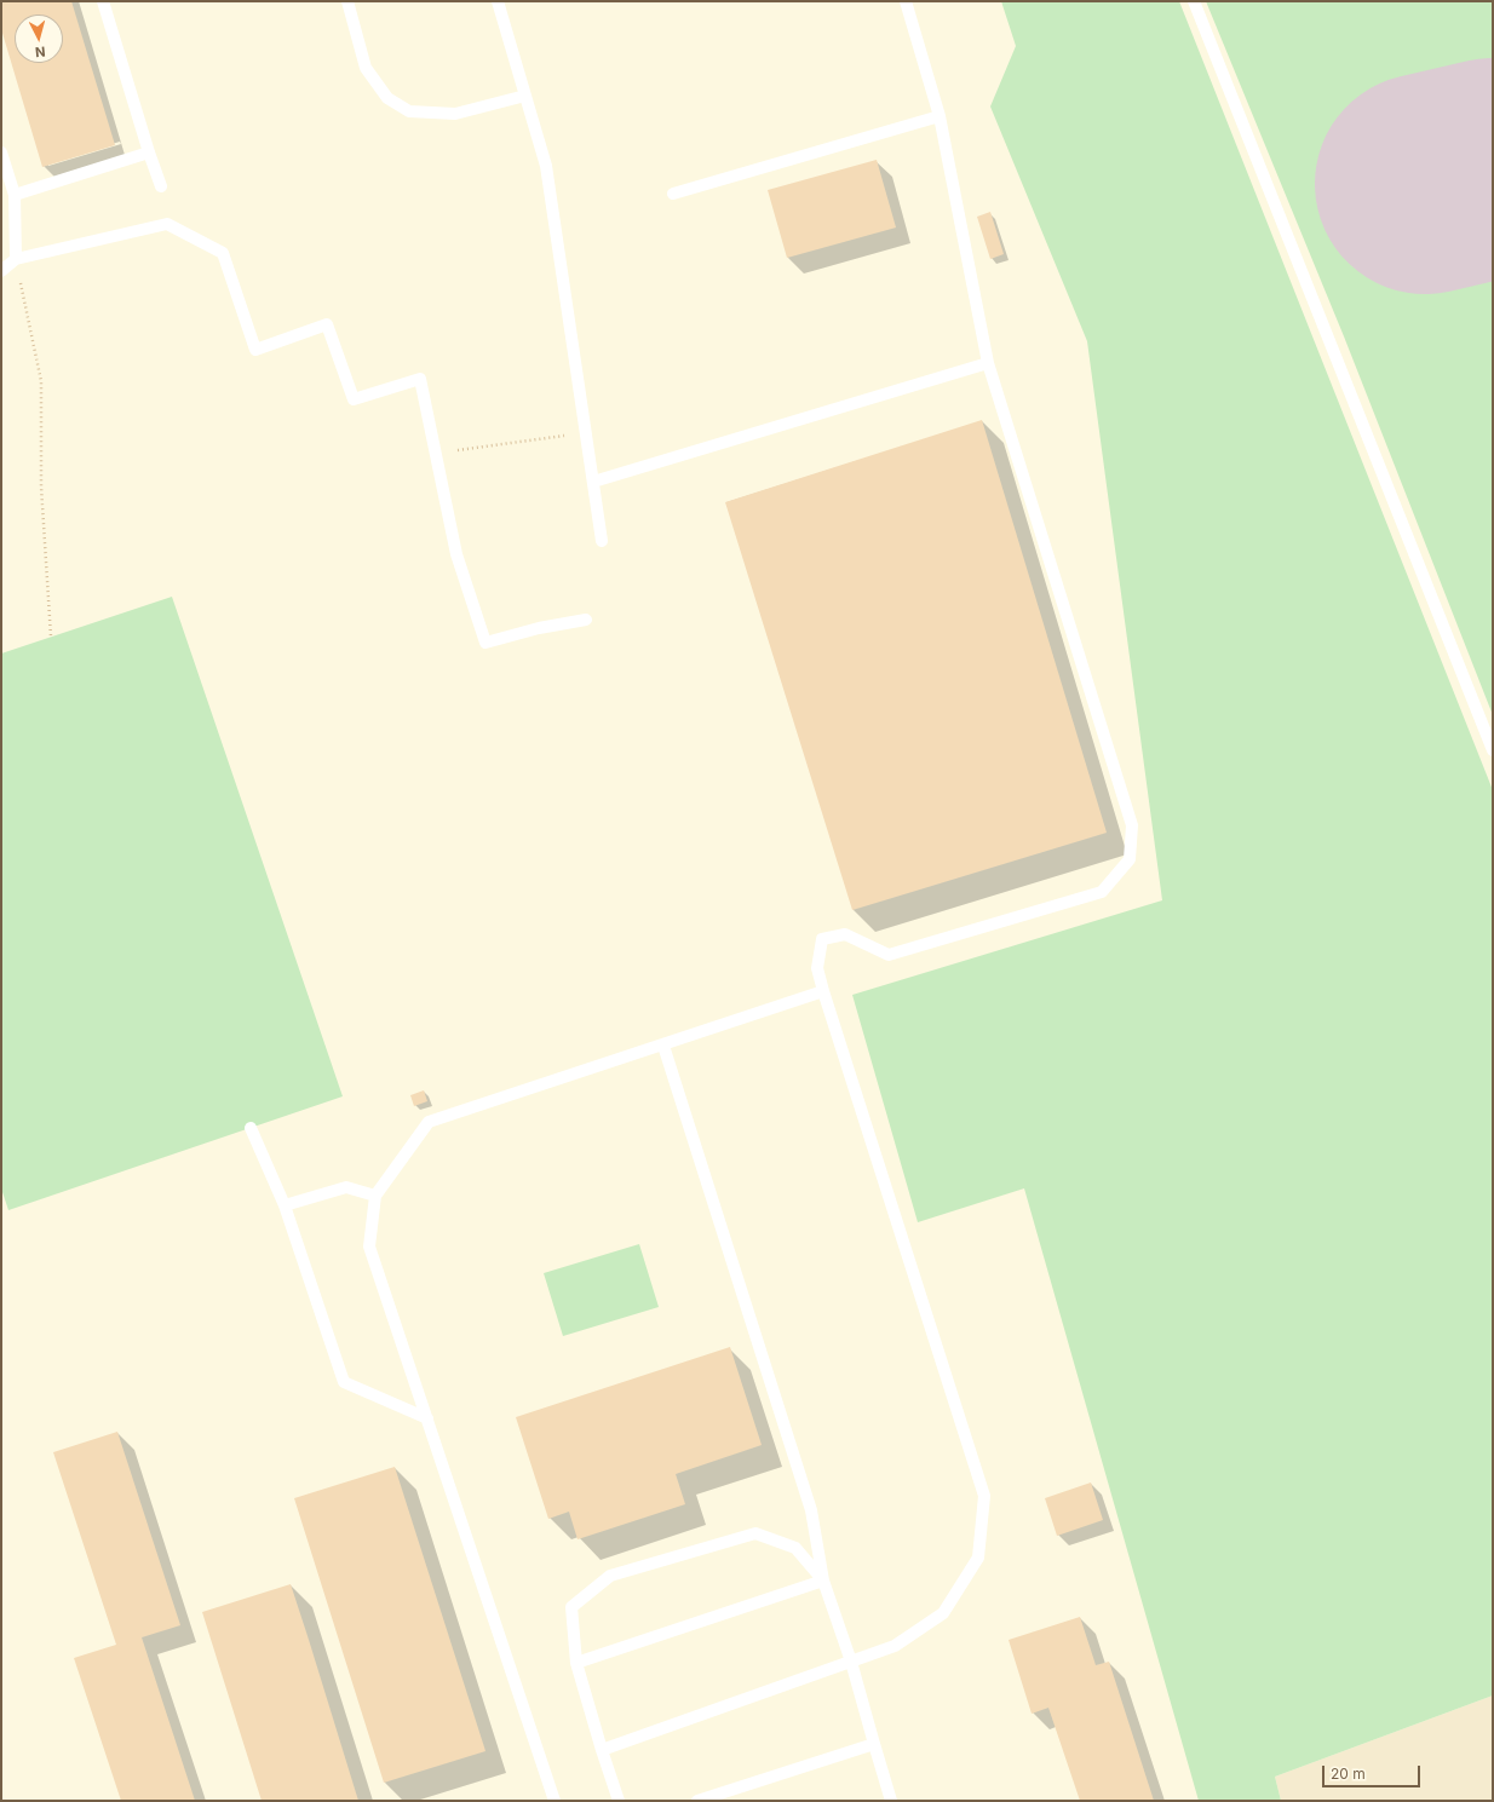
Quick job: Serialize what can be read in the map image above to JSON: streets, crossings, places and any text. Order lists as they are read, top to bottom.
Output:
{
  "scale_bar": "20 m",
  "north": "bottom"
}
